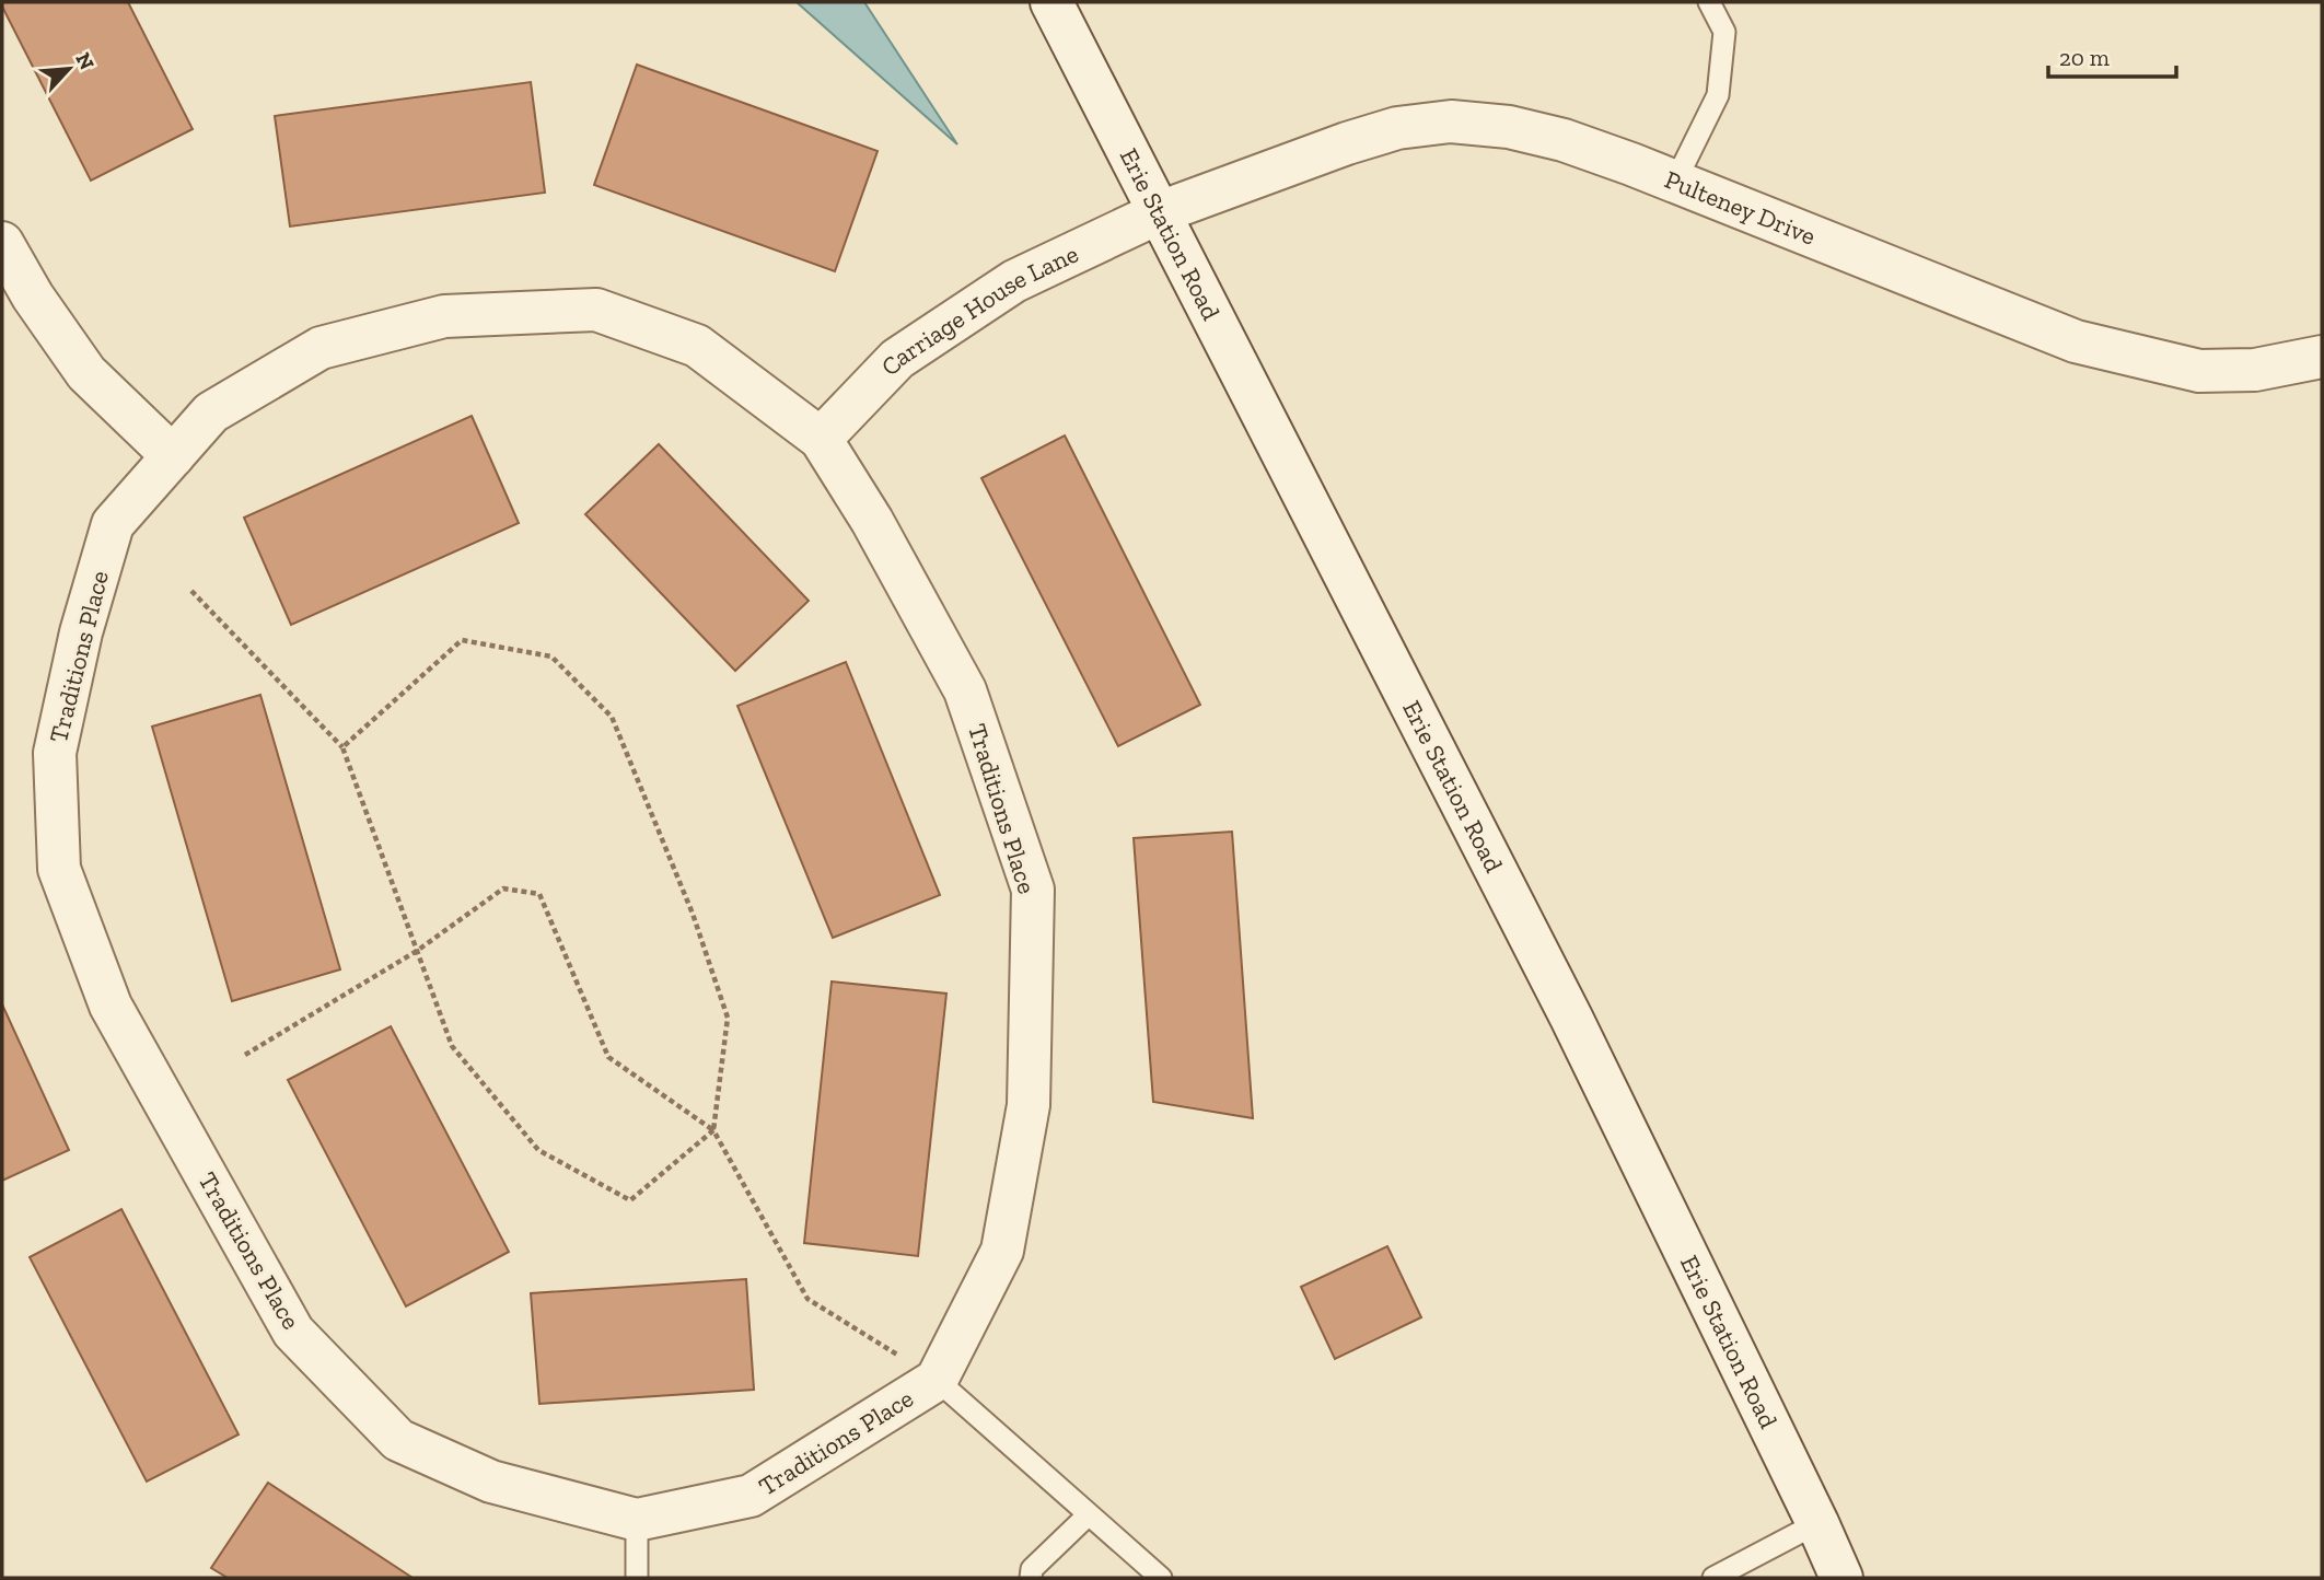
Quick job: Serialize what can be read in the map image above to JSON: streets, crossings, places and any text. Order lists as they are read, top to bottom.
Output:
{
  "streets": {
    "street": [
      "Pulteney Drive",
      "Erie Station Road",
      "Carriage House Lane",
      "Traditions Place"
    ]
  },
  "crossings": [
    ["Pulteney Drive", "Erie Station Road"],
    ["Pulteney Drive", "Carriage House Lane"],
    ["Erie Station Road", "Carriage House Lane"],
    ["Carriage House Lane", "Traditions Place"]
  ],
  "scale_bar": "20 m",
  "north": "top right"
}
